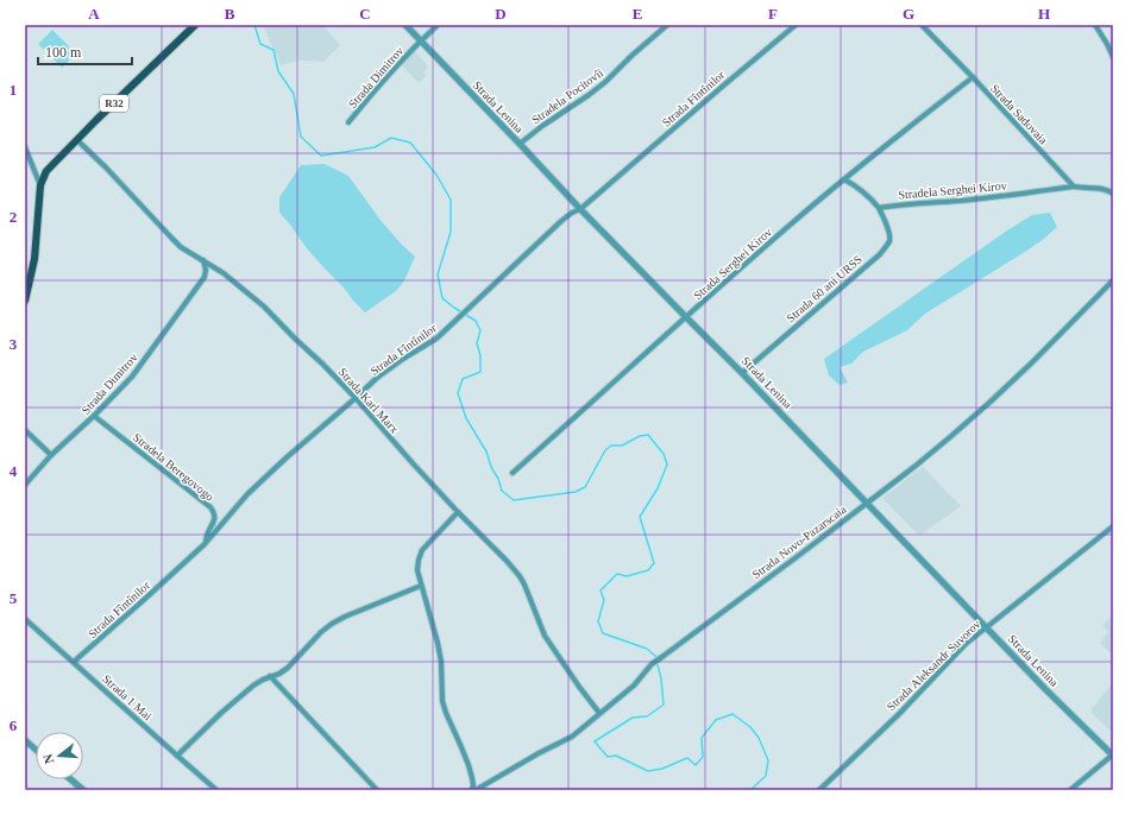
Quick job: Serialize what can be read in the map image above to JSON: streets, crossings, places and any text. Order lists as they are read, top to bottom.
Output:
{
  "streets": {
    "main road": ["R32"],
    "street": [
      "Strada Dimitrov",
      "Stradela Pocitovîi",
      "Strada Fîntînilor",
      "Strada Lenina",
      "Strada Sadovaia",
      "Stradela Serghei Kirov",
      "Strada Serghei Kirov",
      "Strada 60 ani URSS",
      "Strada Karl Marx",
      "Stradela Beregovogo",
      "Strada Novo-Pazarscaia",
      "Strada Aleksandr Suvorov",
      "Strada 1 Mai"
    ]
  },
  "crossings": [
    ["Strada Dimitrov", "Strada Lenina"],
    ["Strada Dimitrov", "Strada Karl Marx"],
    ["Strada Dimitrov", "Stradela Beregovogo"],
    ["Stradela Pocitovîi", "Strada Lenina"],
    ["Strada Fîntînilor", "Strada Lenina"],
    ["Strada Fîntînilor", "Strada Karl Marx"],
    ["Strada Fîntînilor", "Stradela Beregovogo"],
    ["Strada Fîntînilor", "Strada 1 Mai"],
    ["R32", "Strada Karl Marx"],
    ["Strada Lenina", "Strada Serghei Kirov"],
    ["Strada Lenina", "Strada 60 ani URSS"],
    ["Strada Lenina", "Strada Novo-Pazarscaia"],
    ["Strada Lenina", "Strada Aleksandr Suvorov"],
    ["Strada Sadovaia", "Stradela Serghei Kirov"],
    ["Strada Sadovaia", "Strada Serghei Kirov"],
    ["Stradela Serghei Kirov", "Strada 60 ani URSS"],
    ["Strada Karl Marx", "Strada Novo-Pazarscaia"]
  ],
  "scale_bar": "100 m",
  "north": "left",
  "grid": {
    "columns": [
      "A",
      "B",
      "C",
      "D",
      "E",
      "F",
      "G",
      "H"
    ],
    "rows": [
      "1",
      "2",
      "3",
      "4",
      "5",
      "6"
    ]
  }
}
